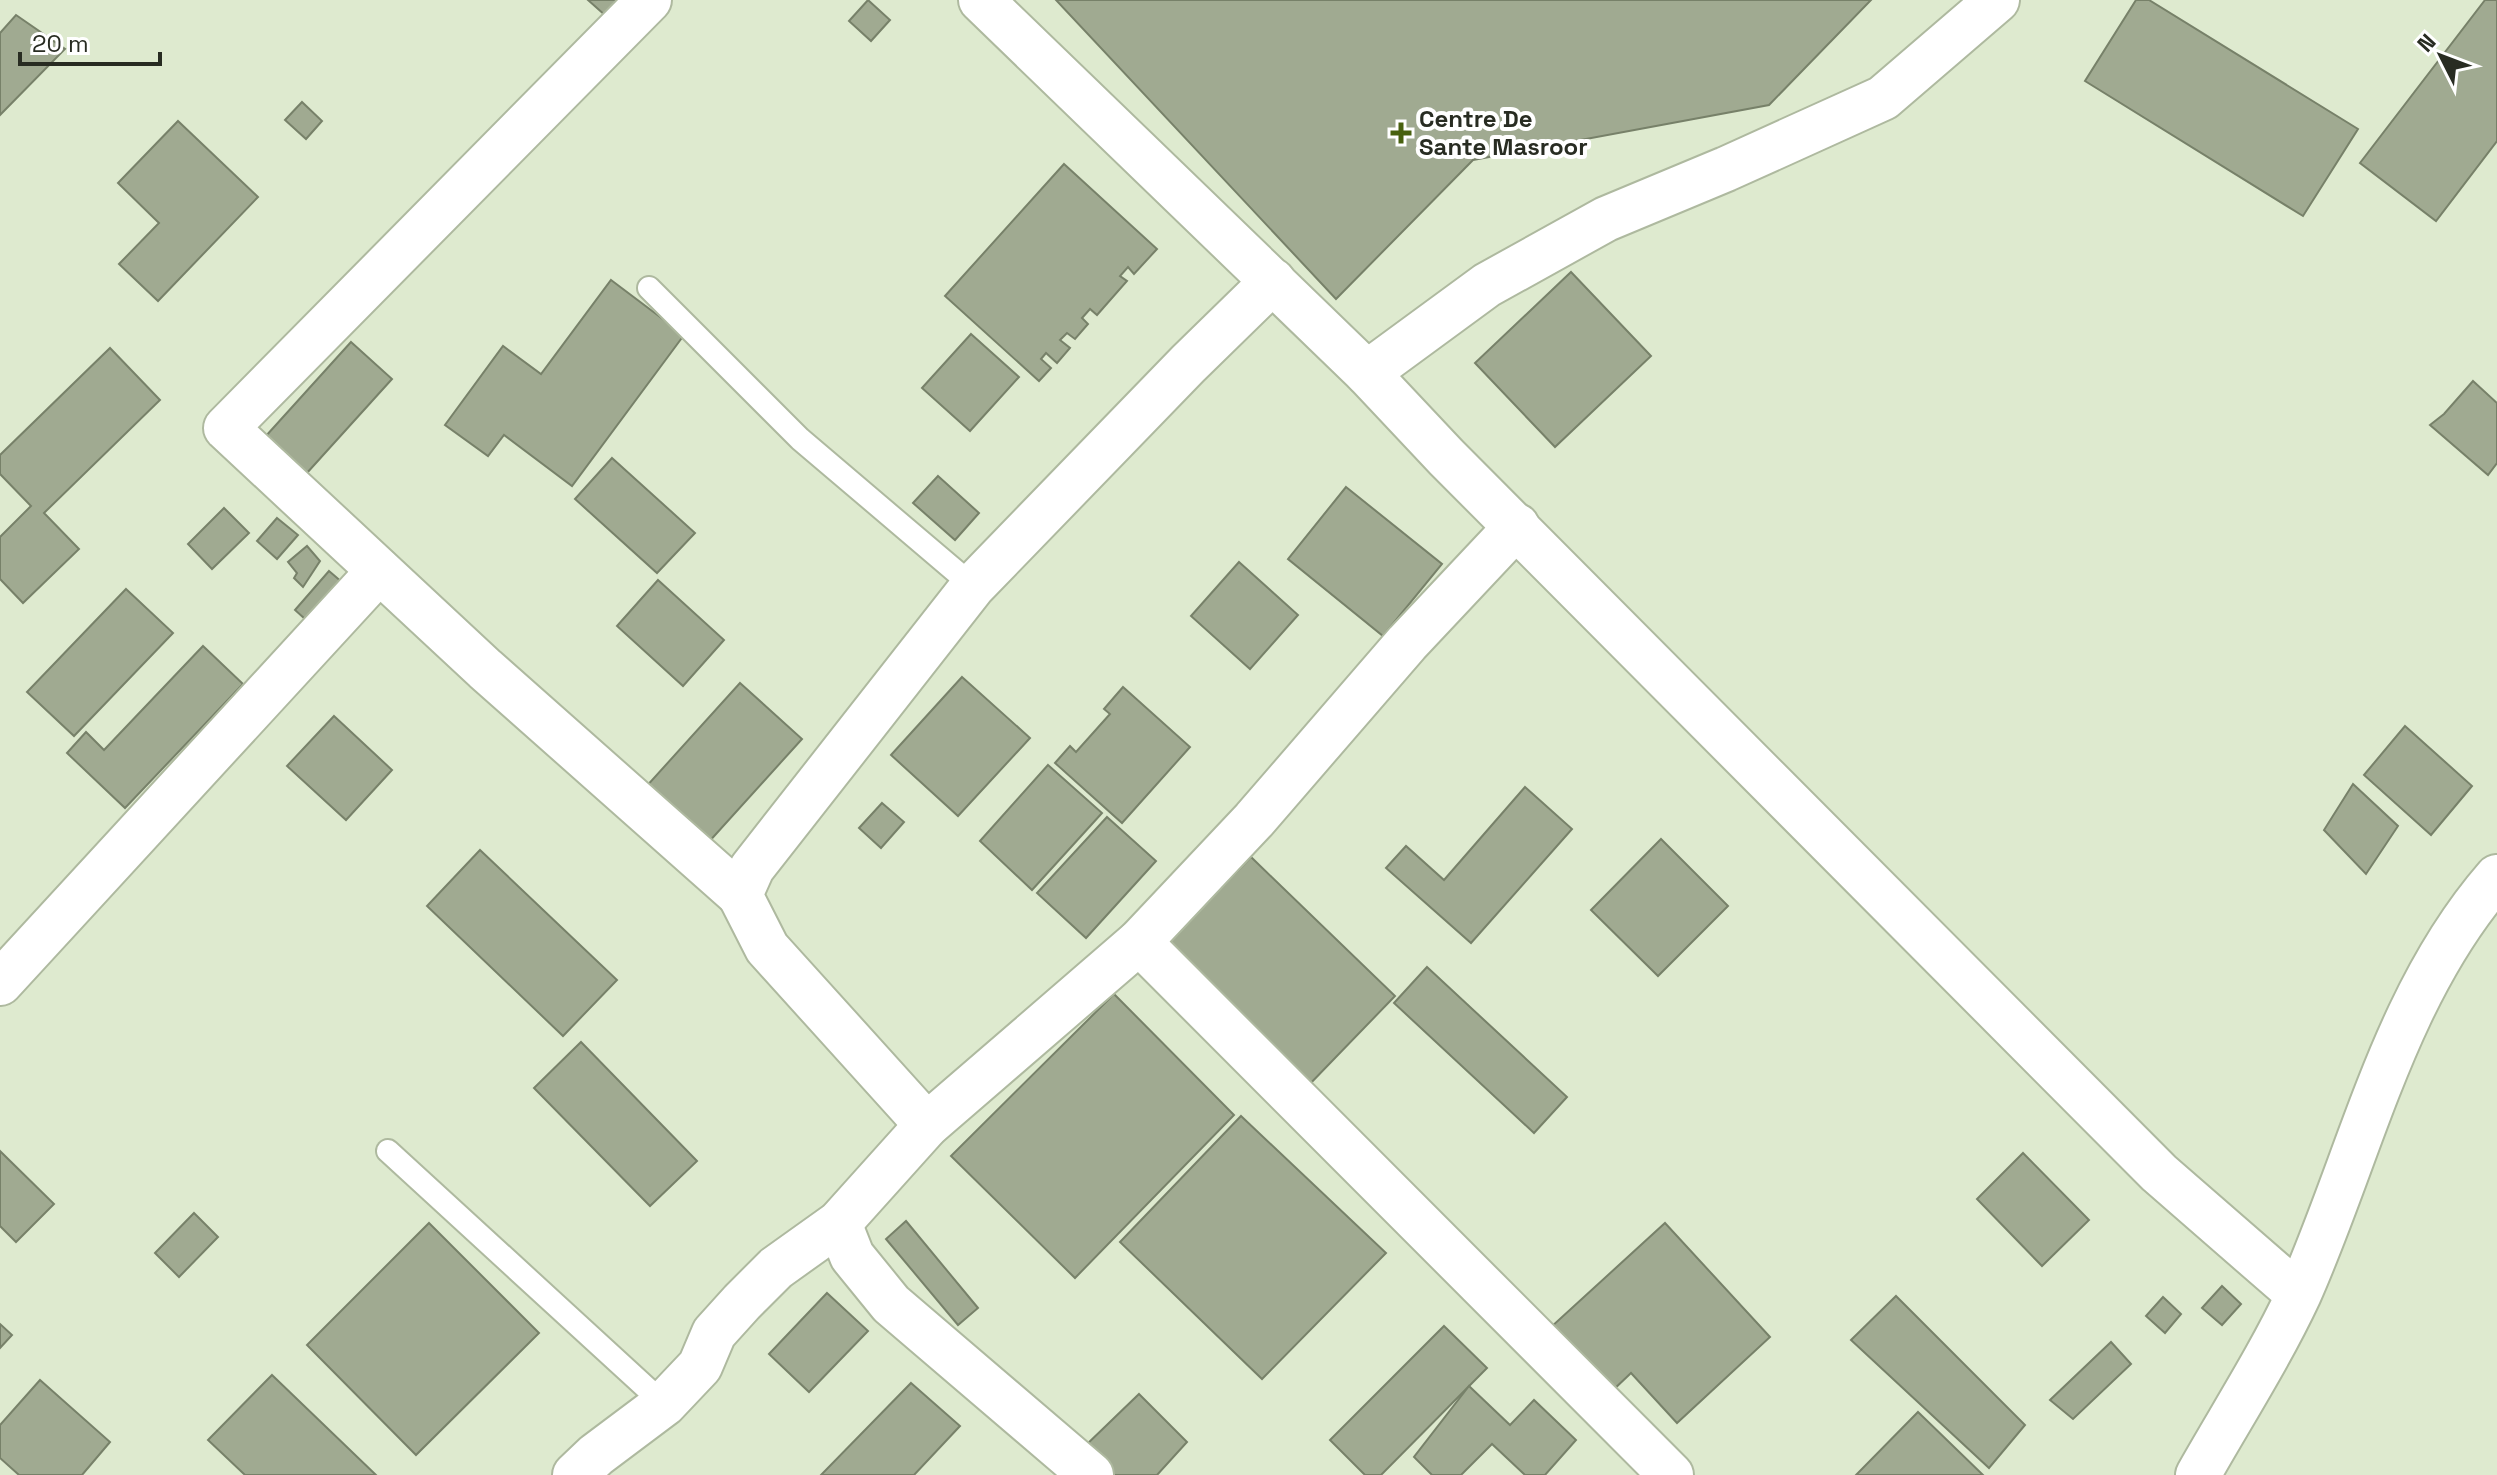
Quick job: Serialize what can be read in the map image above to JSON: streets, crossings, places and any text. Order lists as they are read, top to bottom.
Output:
{
  "places": {
    "health": ["Centre De Sante Masroor"]
  },
  "scale_bar": "20 m",
  "north": "top left"
}
